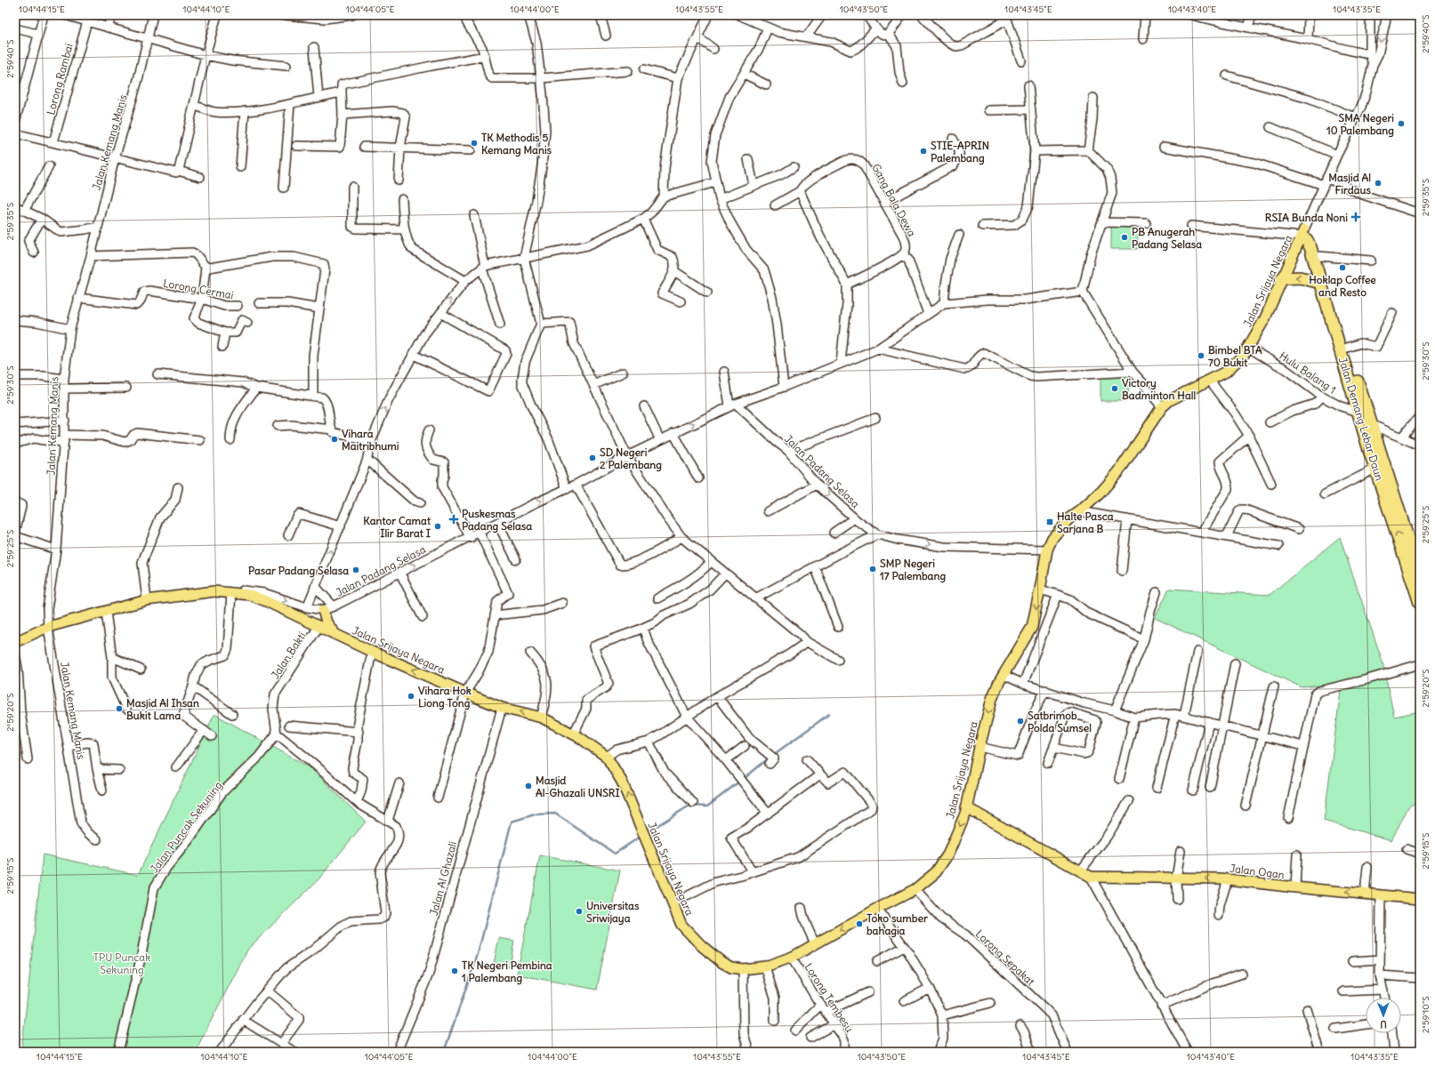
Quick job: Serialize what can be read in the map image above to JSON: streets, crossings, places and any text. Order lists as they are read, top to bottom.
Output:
{
  "streets": {
    "highway": ["Jalan Demang Lebar Daun"],
    "main road": ["Jalan Srijaya Negara", "Jalan Ogan"],
    "street": [
      "Lorong Rambai",
      "Jalan Kemang Manis",
      "Gang Bala Dewa",
      "Lorong Cermai",
      "Hulu Balang 1",
      "Jalan Padang Selasa",
      "Jalan Bakti",
      "Jalan Puncak Sekuning",
      "Jalan Al Ghazali",
      "Lorong Sepakat",
      "Lorong Tembesu"
    ]
  },
  "crossings": [
    ["Jalan Kemang Manis", "Jalan Srijaya Negara"],
    ["Jalan Kemang Manis", "Lorong Cermai"],
    ["Jalan Srijaya Negara", "Hulu Balang 1"],
    ["Jalan Srijaya Negara", "Jalan Demang Lebar Daun"],
    ["Jalan Srijaya Negara", "Jalan Padang Selasa"],
    ["Jalan Srijaya Negara", "Jalan Bakti"],
    ["Jalan Srijaya Negara", "Jalan Ogan"],
    ["Jalan Srijaya Negara", "Jalan Al Ghazali"],
    ["Jalan Srijaya Negara", "Lorong Sepakat"],
    ["Jalan Srijaya Negara", "Lorong Tembesu"],
    ["Hulu Balang 1", "Jalan Demang Lebar Daun"],
    ["Jalan Bakti", "Jalan Puncak Sekuning"]
  ],
  "one_way": ["Jalan Padang Selasa"],
  "parks": ["TPU Puncak Sekuning"],
  "places": {
    "other": [
      "SMA Negeri 10 Palembang",
      "TK Methodis 5 Kemang Manis",
      "STIE-APRIN Palembang",
      "Masjid Al Firdaus",
      "PB Anugerah Padang Selasa",
      "Hoklap Coffee and Resto",
      "Bimbel BTA 70 Bukit",
      "Victory Badminton Hall",
      "Vihara Maitribhumi",
      "SD Negeri 2 Palembang",
      "Kantor Camat Ilir Barat I",
      "SMP Negeri 17 Palembang",
      "Pasar Padang Selasa",
      "Vihara Hok Liong Tong",
      "Masjid Al Ihsan Bukit Lama",
      "Satbrimob Polda Sumsel",
      "Masjid Al-Ghazali UNSRI",
      "Universitas Sriwijaya",
      "Toko sumber bahagia",
      "TK Negeri Pembina 1 Palembang"
    ],
    "health": ["RSIA Bunda Noni", "Puskesmas Padang Selasa"],
    "transit": ["Halte Pasca Sarjana B"]
  },
  "north": "bottom",
  "coordinates": [
    "104°44'15\"E",
    "104°44'10\"E",
    "104°44'05\"E",
    "104°44'00\"E",
    "104°43'55\"E",
    "104°43'50\"E",
    "104°43'45\"E",
    "104°43'40\"E",
    "104°43'35\"E",
    "2°59'40\"S",
    "2°59'35\"S",
    "2°59'30\"S",
    "2°59'25\"S",
    "2°59'20\"S",
    "2°59'15\"S",
    "2°59'10\"S"
  ]
}
